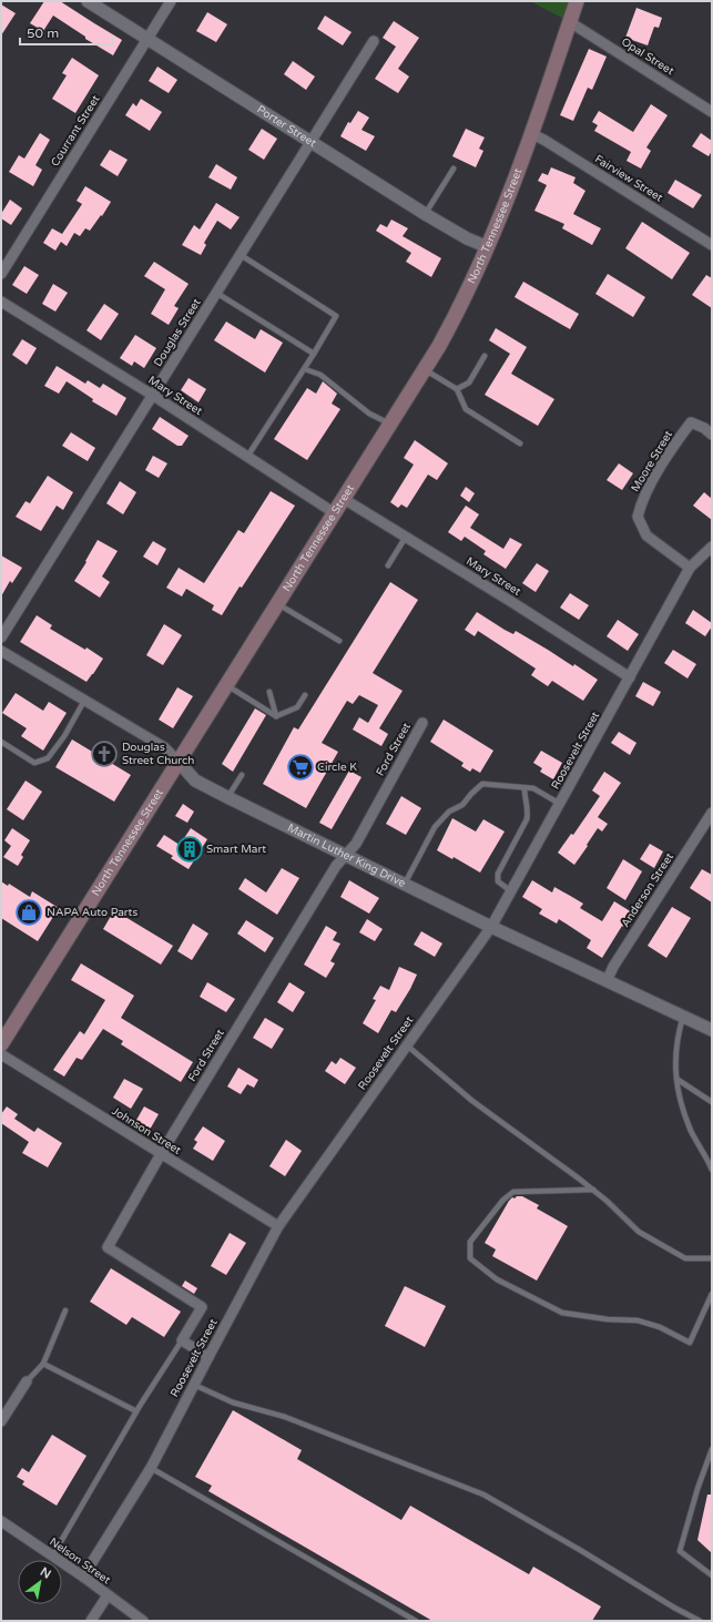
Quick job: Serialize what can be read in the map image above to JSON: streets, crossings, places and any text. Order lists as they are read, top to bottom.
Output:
{
  "streets": {
    "main road": ["North Tennessee Street"],
    "street": [
      "Opal Street",
      "Porter Street",
      "Courrant Street",
      "Fairview Street",
      "Douglas Street",
      "Mary Street",
      "Moore Street",
      "Ford Street",
      "Roosevelt Street",
      "Martin Luther King Drive",
      "Anderson Street",
      "Johnson Street",
      "Nelson Street"
    ]
  },
  "crossings": [
    ["Opal Street", "North Tennessee Street"],
    ["Porter Street", "Courrant Street"],
    ["Porter Street", "North Tennessee Street"],
    ["Porter Street", "Douglas Street"],
    ["Fairview Street", "North Tennessee Street"],
    ["North Tennessee Street", "Mary Street"],
    ["North Tennessee Street", "Martin Luther King Drive"],
    ["Douglas Street", "Mary Street"],
    ["Mary Street", "Roosevelt Street"],
    ["Moore Street", "Roosevelt Street"],
    ["Ford Street", "Martin Luther King Drive"],
    ["Ford Street", "Johnson Street"],
    ["Roosevelt Street", "Martin Luther King Drive"],
    ["Roosevelt Street", "Johnson Street"],
    ["Roosevelt Street", "Nelson Street"],
    ["Martin Luther King Drive", "Anderson Street"]
  ],
  "places": {
    "church": ["Douglas Street Church"],
    "supermarket": ["Circle K"],
    "building": ["Smart Mart"],
    "shop": ["NAPA Auto Parts"]
  },
  "scale_bar": "50 m",
  "north": "top right"
}
